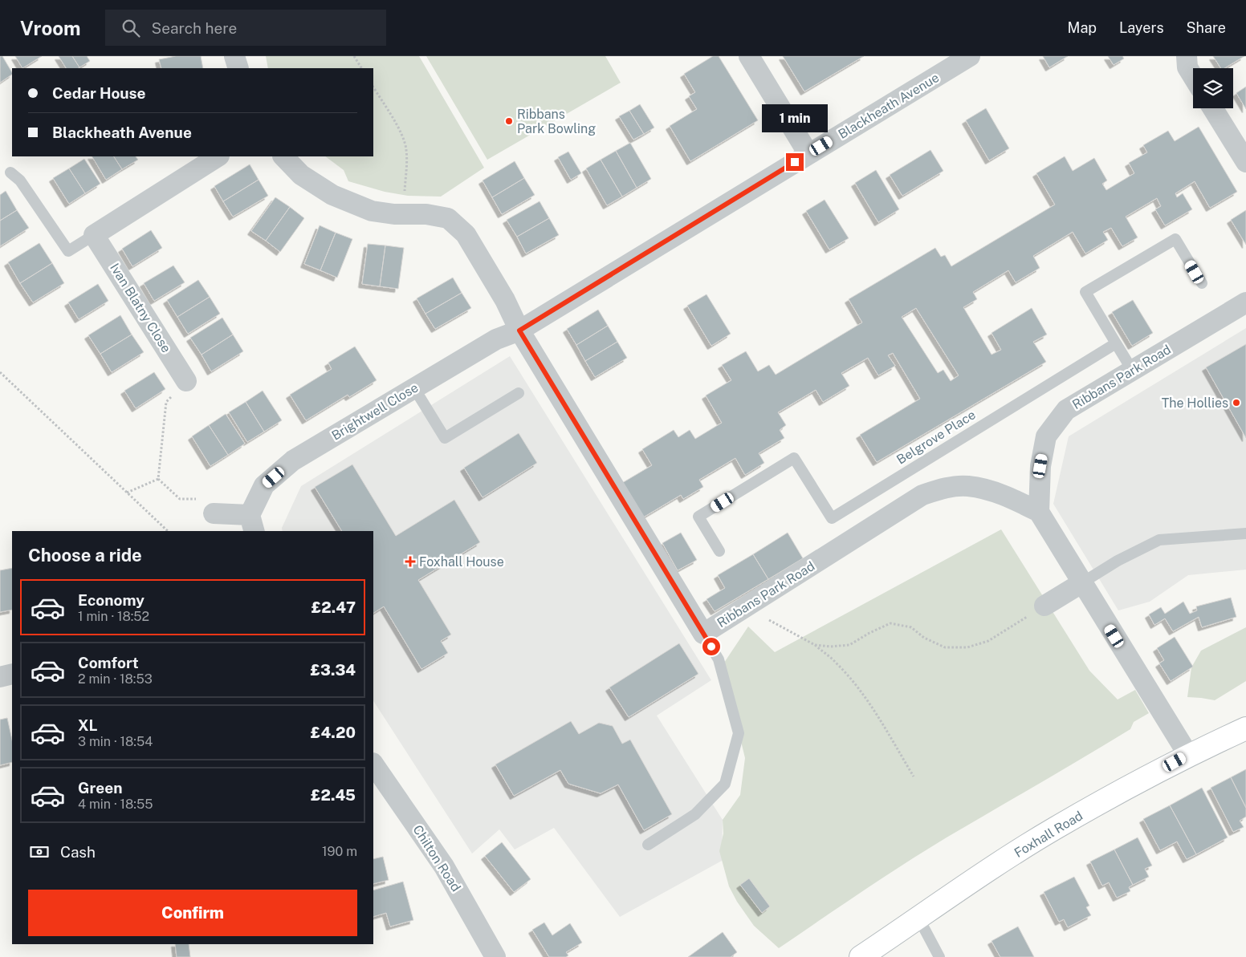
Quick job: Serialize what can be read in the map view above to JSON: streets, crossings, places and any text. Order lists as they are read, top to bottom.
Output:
{
  "streets": {
    "street": [
      "Blackheath Avenue",
      "Ivan Blatny Close",
      "Ribbans Park Road",
      "Brightwell Close",
      "Foxhall Road",
      "Chilton Road"
    ],
    "lane": ["Belgrove Place"]
  },
  "crossings": [
    ["Blackheath Avenue", "Ribbans Park Road"],
    ["Blackheath Avenue", "Brightwell Close"],
    ["Ribbans Park Road", "Brightwell Close"]
  ],
  "places": {
    "other": ["Ribbans Park Bowling", "The Hollies"],
    "health": ["Foxhall House"]
  },
  "page": {
    "header": "Vroom",
    "search": "Search here",
    "nav": ["Map", "Layers", "Share"],
    "banner": ["Cedar House", "Blackheath Avenue"],
    "bubble": "1 min",
    "heading": "Choose a ride",
    "list": [
      {
        "name": "Economy",
        "note": "1 min · 18:52",
        "value": "£2.47"
      },
      {
        "name": "Comfort",
        "note": "2 min · 18:53",
        "value": "£3.34"
      },
      {
        "name": "XL",
        "note": "3 min · 18:54",
        "value": "£4.20"
      },
      {
        "name": "Green",
        "note": "4 min · 18:55",
        "value": "£2.45"
      }
    ],
    "pay": ["Cash", "190 m"],
    "buttons": "Confirm"
  }
}
